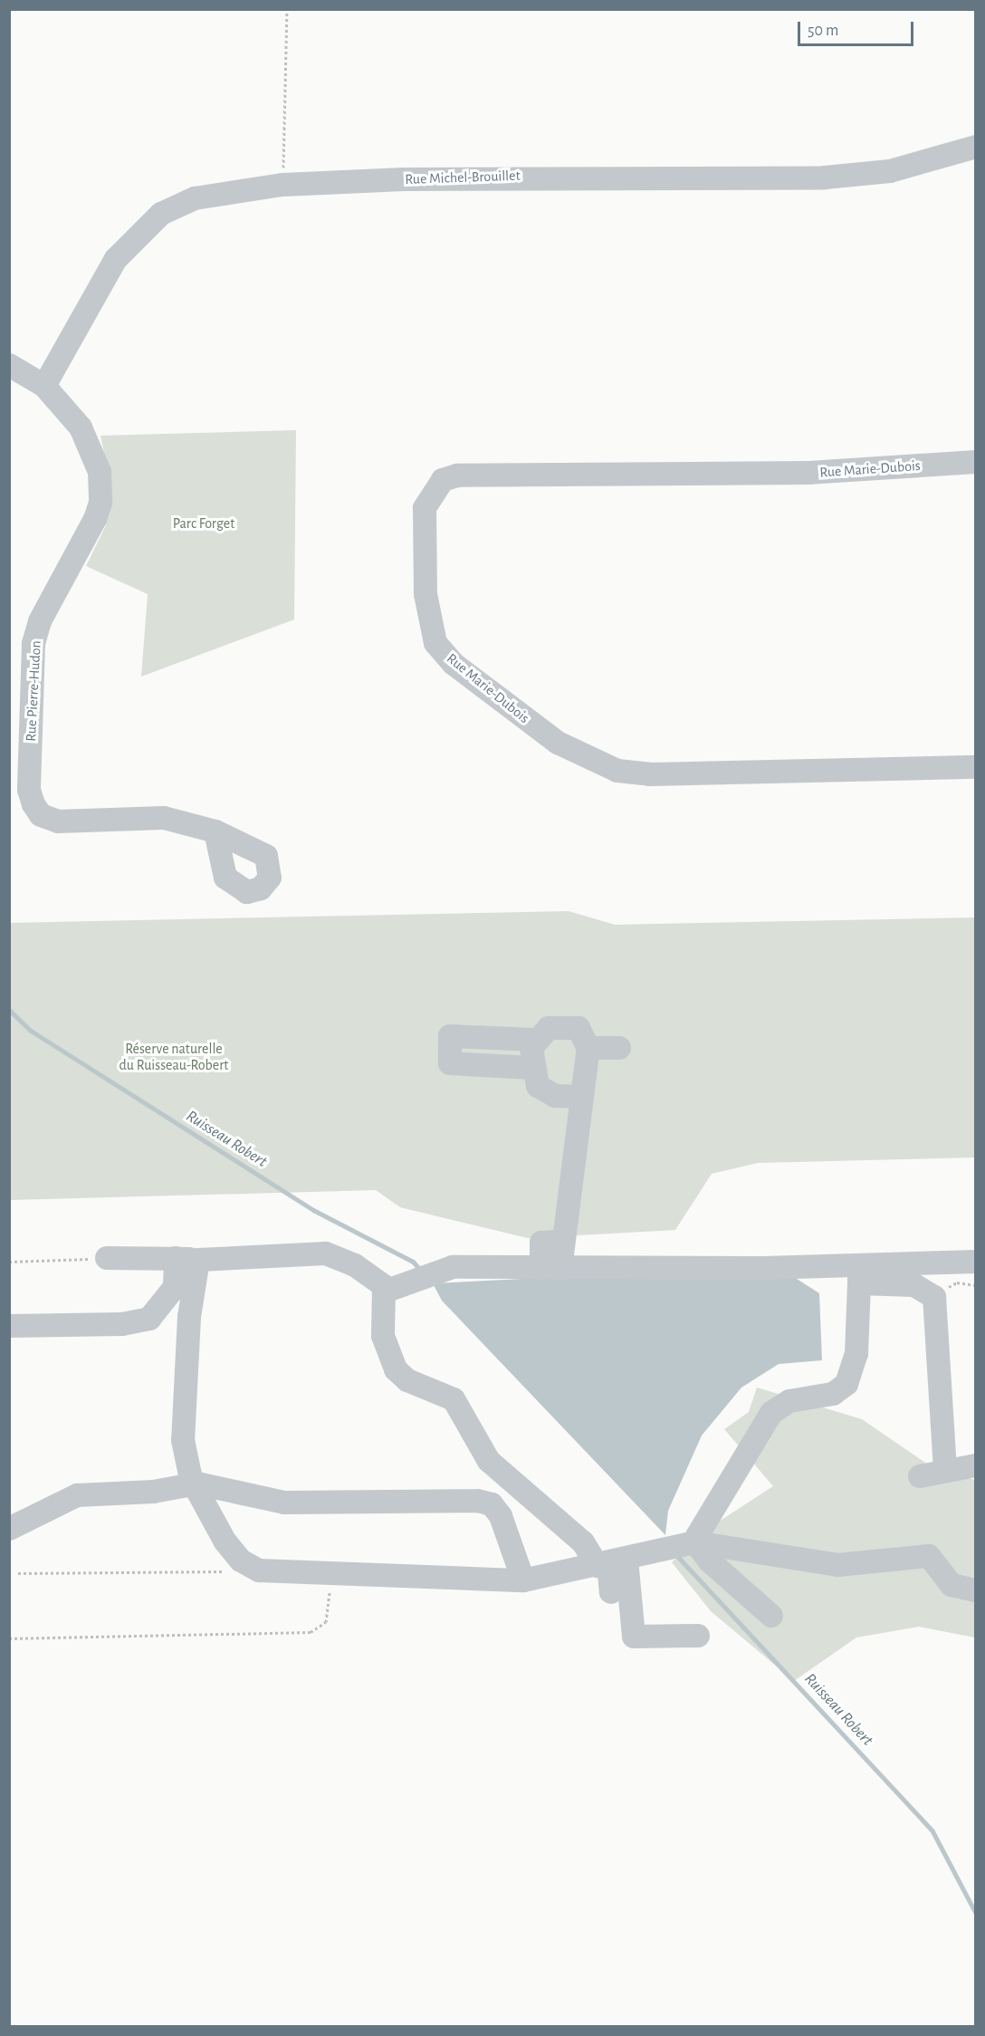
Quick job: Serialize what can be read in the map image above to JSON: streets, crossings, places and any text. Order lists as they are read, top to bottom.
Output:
{
  "streets": {
    "street": ["Rue Michel-Brouillet", "Rue Marie-Dubois", "Rue Pierre-Hudon"]
  },
  "crossings": [
    ["Rue Michel-Brouillet", "Rue Pierre-Hudon"]
  ],
  "water": ["Ruisseau Robert"],
  "parks": ["Parc Forget", "Réserve naturelle du Ruisseau-Robert"],
  "scale_bar": "50 m"
}
